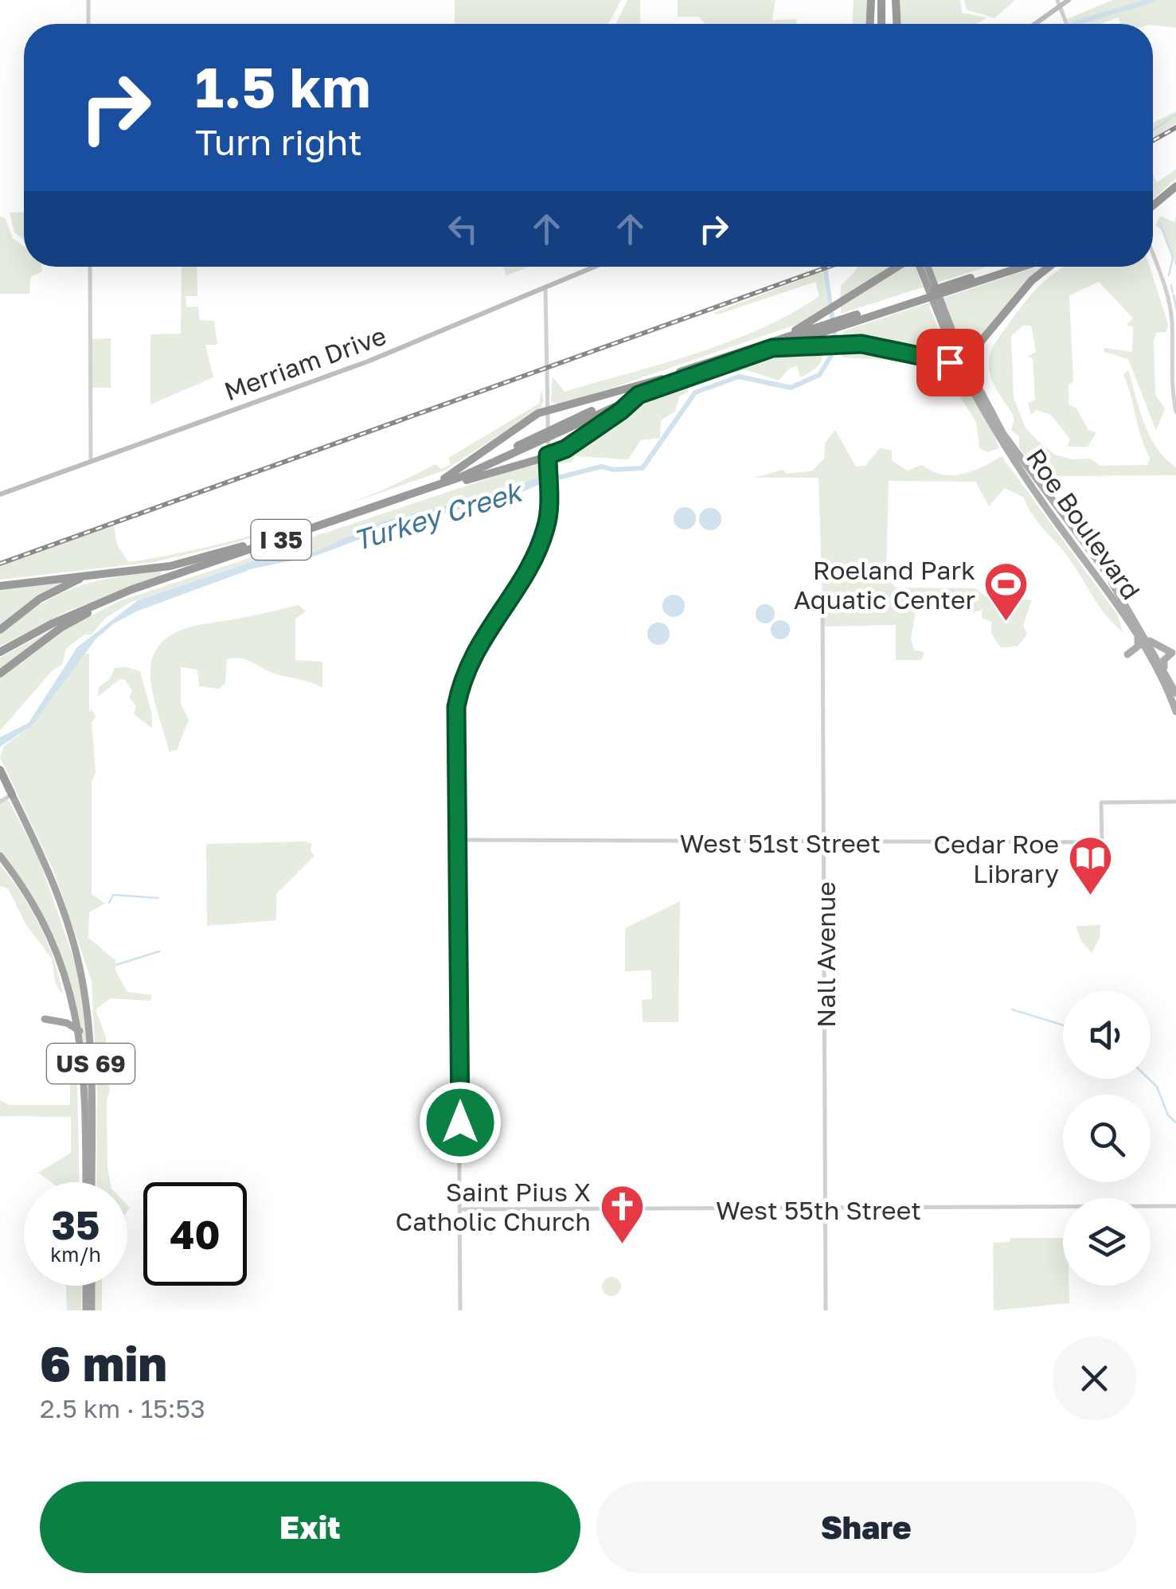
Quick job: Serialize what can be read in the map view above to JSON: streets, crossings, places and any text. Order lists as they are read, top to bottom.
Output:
{
  "streets": {
    "highway": ["I 35", "US 69"],
    "main road": ["Merriam Drive", "Roe Boulevard"],
    "street": ["West 51st Street", "Nall Avenue", "West 55th Street"]
  },
  "crossings": [
    ["West 51st Street", "Nall Avenue"],
    ["Nall Avenue", "West 55th Street"]
  ],
  "water": ["Turkey Creek"],
  "places": {
    "sports": ["Roeland Park Aquatic Center"],
    "library": ["Cedar Roe Library"],
    "church": ["Saint Pius X Catholic Church"]
  },
  "page": {
    "turn": ["1.5 km", "Turn right"],
    "speed": "35 km/h",
    "limit": "40",
    "heading": ["6 min", "2.5 km · 15:53"],
    "buttons": ["Exit", "Share"]
  }
}
